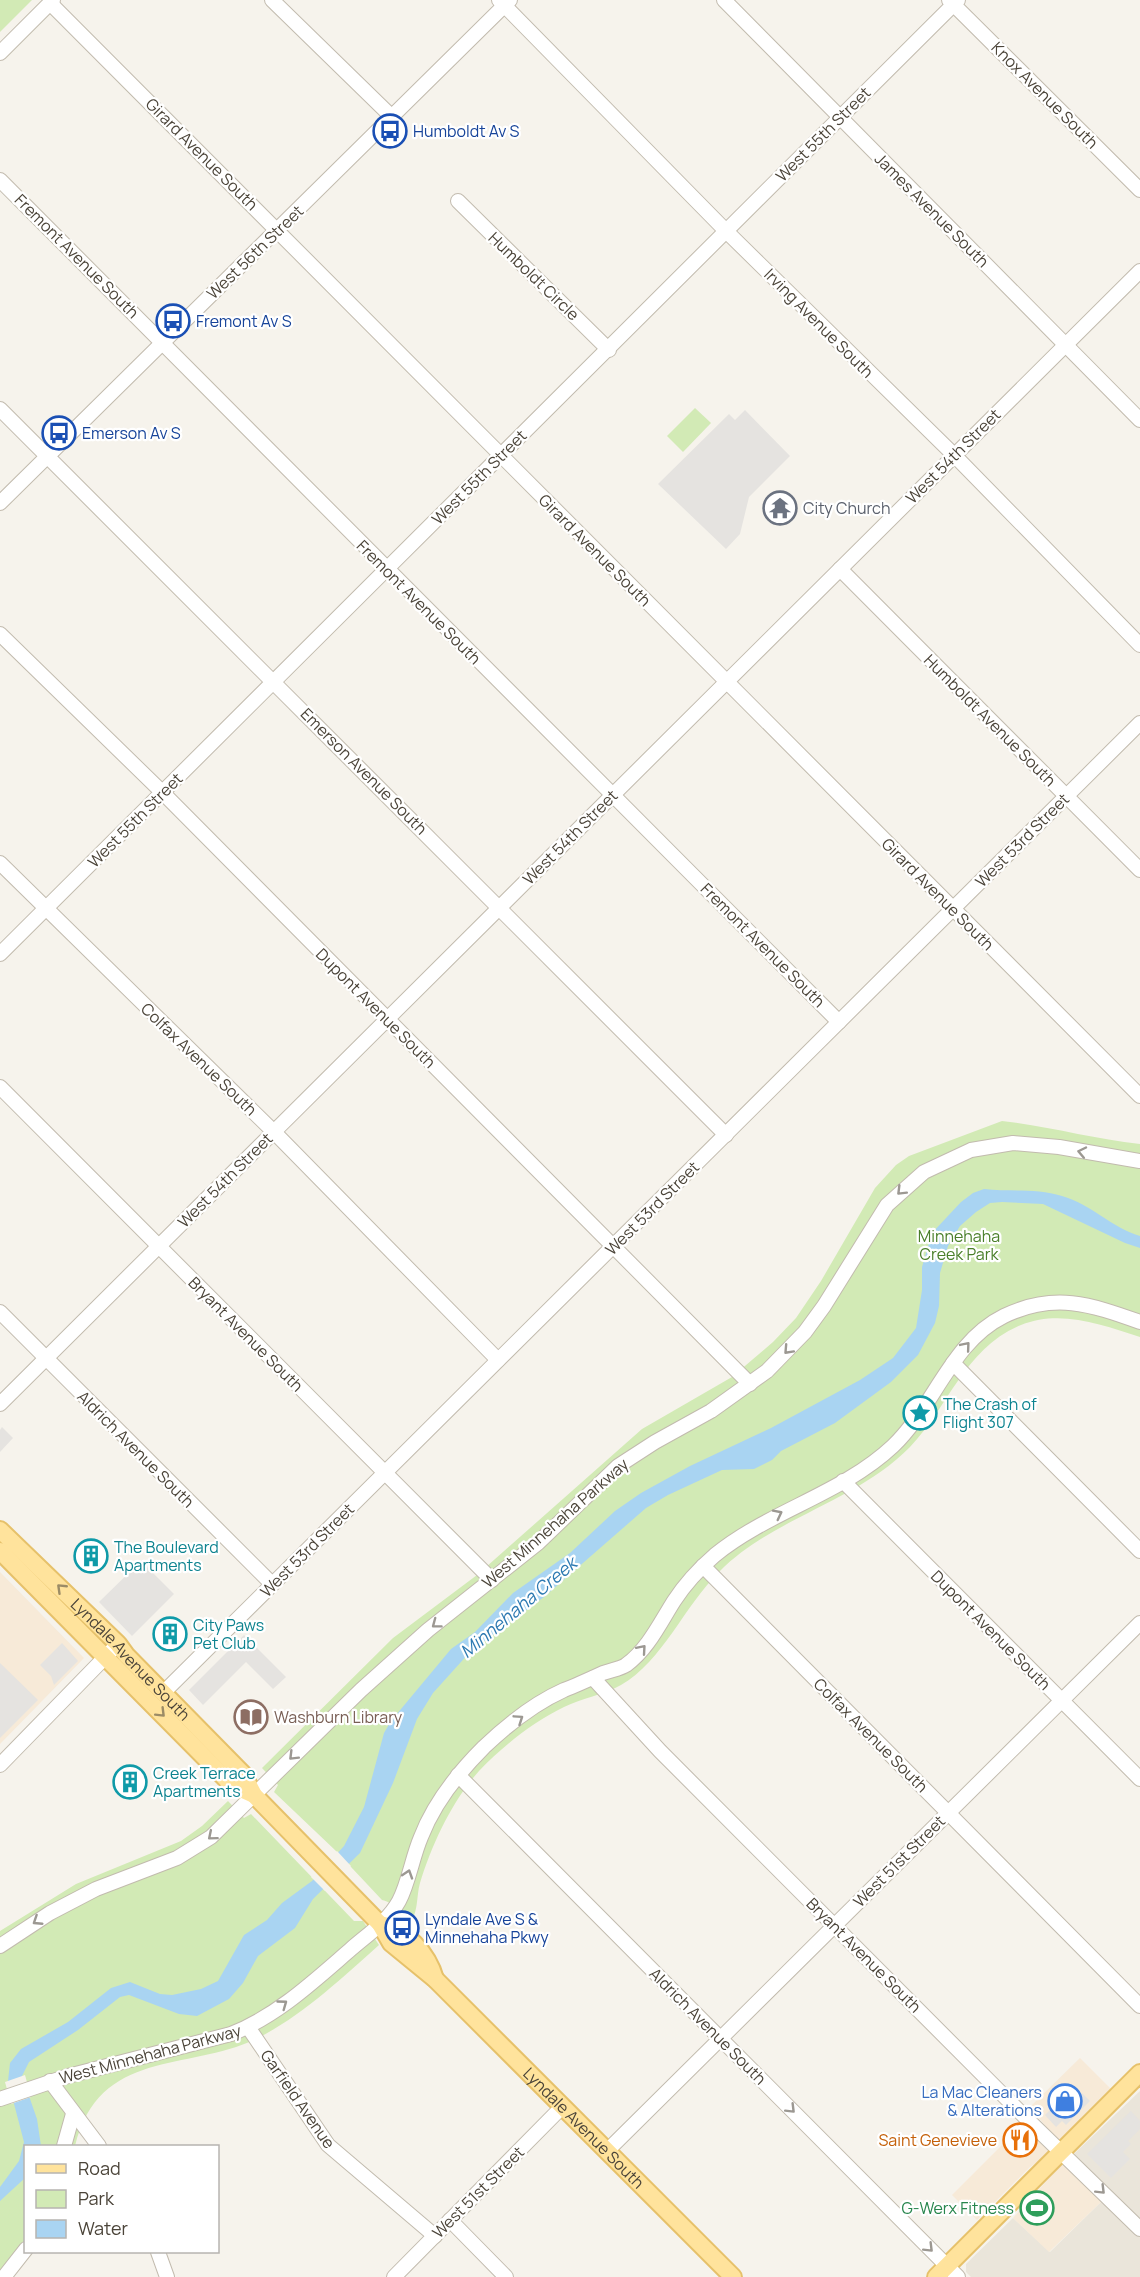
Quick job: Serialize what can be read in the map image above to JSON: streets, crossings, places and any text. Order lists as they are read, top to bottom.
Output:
{
  "streets": {
    "main road": ["Lyndale Avenue South"],
    "street": [
      "Knox Avenue South",
      "West 55th Street",
      "Girard Avenue South",
      "James Avenue South",
      "West 56th Street",
      "Fremont Avenue South",
      "Humboldt Circle",
      "Irving Avenue South",
      "West 54th Street",
      "Humboldt Avenue South",
      "Emerson Avenue South",
      "West 53rd Street",
      "Dupont Avenue South",
      "Colfax Avenue South",
      "Bryant Avenue South",
      "Aldrich Avenue South",
      "West Minnehaha Parkway",
      "West 51st Street",
      "Garfield Avenue"
    ]
  },
  "crossings": [
    ["Knox Avenue South", "West 55th Street"],
    ["West 55th Street", "Girard Avenue South"],
    ["West 55th Street", "James Avenue South"],
    ["West 55th Street", "Fremont Avenue South"],
    ["West 55th Street", "Humboldt Circle"],
    ["West 55th Street", "Irving Avenue South"],
    ["West 55th Street", "Emerson Avenue South"],
    ["West 55th Street", "Dupont Avenue South"],
    ["West 55th Street", "Colfax Avenue South"],
    ["Girard Avenue South", "West 56th Street"],
    ["Girard Avenue South", "West 54th Street"],
    ["Girard Avenue South", "West 53rd Street"],
    ["James Avenue South", "West 54th Street"],
    ["West 56th Street", "Fremont Avenue South"],
    ["West 56th Street", "Irving Avenue South"],
    ["West 56th Street", "Emerson Avenue South"],
    ["Fremont Avenue South", "West 54th Street"],
    ["Fremont Avenue South", "West 53rd Street"],
    ["Irving Avenue South", "West 54th Street"],
    ["West 54th Street", "Humboldt Avenue South"],
    ["West 54th Street", "Emerson Avenue South"],
    ["West 54th Street", "Dupont Avenue South"],
    ["West 54th Street", "Colfax Avenue South"],
    ["West 54th Street", "Bryant Avenue South"],
    ["West 54th Street", "Aldrich Avenue South"],
    ["Humboldt Avenue South", "West 53rd Street"],
    ["Emerson Avenue South", "West 53rd Street"],
    ["West 53rd Street", "Dupont Avenue South"],
    ["West 53rd Street", "Colfax Avenue South"],
    ["West 53rd Street", "Bryant Avenue South"],
    ["West 53rd Street", "Aldrich Avenue South"],
    ["West 53rd Street", "Lyndale Avenue South"],
    ["Dupont Avenue South", "West Minnehaha Parkway"],
    ["Dupont Avenue South", "West 51st Street"],
    ["Colfax Avenue South", "West Minnehaha Parkway"],
    ["Colfax Avenue South", "West 51st Street"],
    ["Bryant Avenue South", "West Minnehaha Parkway"],
    ["Bryant Avenue South", "West 51st Street"],
    ["Aldrich Avenue South", "West Minnehaha Parkway"],
    ["Aldrich Avenue South", "West 51st Street"],
    ["West Minnehaha Parkway", "Lyndale Avenue South"],
    ["West Minnehaha Parkway", "Garfield Avenue"],
    ["Lyndale Avenue South", "West 51st Street"],
    ["West 51st Street", "Garfield Avenue"]
  ],
  "water": ["Minnehaha Creek"],
  "parks": ["Minnehaha Creek Park"],
  "places": {
    "bus stop": [
      "Humboldt Av S",
      "Fremont Av S",
      "Emerson Av S",
      "Lyndale Ave S & Minnehaha Pkwy"
    ],
    "temple": ["City Church"],
    "place": ["The Crash of Flight 307"],
    "building": ["The Boulevard Apartments", "City Paws Pet Club", "Creek Terrace Apartments"],
    "library": ["Washburn Library"],
    "shop": ["La Mac Cleaners & Alterations"],
    "restaurant": ["Saint Genevieve"],
    "sports": ["G-Werx Fitness"]
  },
  "legend": ["Road", "Park", "Water"]
}
